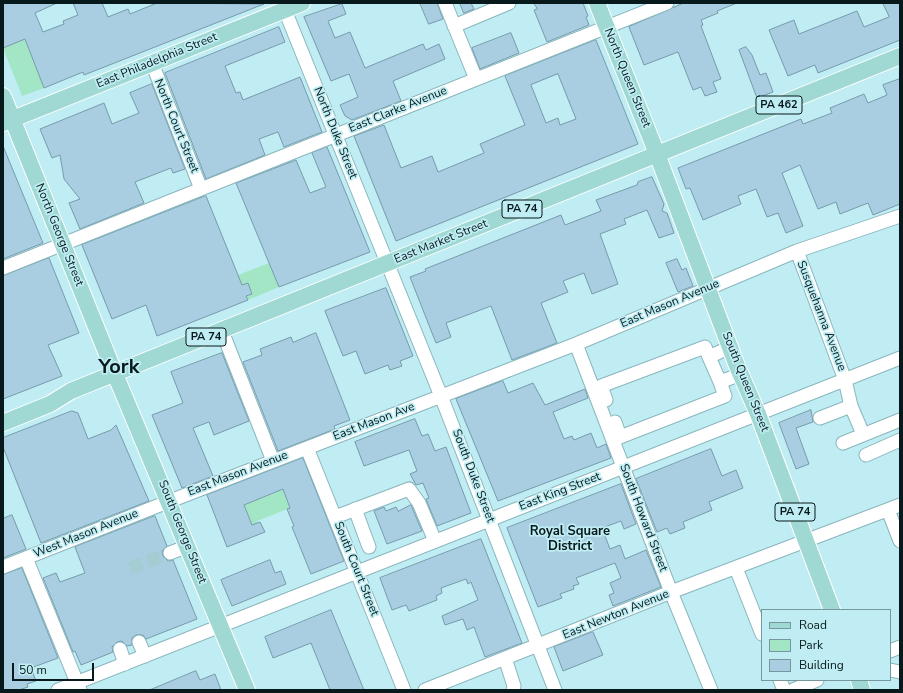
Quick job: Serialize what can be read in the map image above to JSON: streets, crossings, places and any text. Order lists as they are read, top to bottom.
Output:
{
  "streets": {
    "main road": [
      "East Philadelphia Street",
      "North Queen Street",
      "PA 462",
      "PA 74",
      "North George Street",
      "East Market Street",
      "South Queen Street",
      "South George Street"
    ],
    "street": [
      "East Clarke Avenue",
      "North Court Street",
      "North Duke Street",
      "East Mason Avenue",
      "Susquehanna Avenue",
      "East Mason Ave",
      "South Duke Street",
      "East King Street",
      "South Howard Street",
      "West Mason Avenue",
      "South Court Street",
      "East Newton Avenue"
    ]
  },
  "crossings": [
    ["East Philadelphia Street", "North Court Street"],
    ["East Philadelphia Street", "North Duke Street"],
    ["East Philadelphia Street", "North George Street"],
    ["North Queen Street", "East Clarke Avenue"],
    ["North Queen Street", "East Market Street"],
    ["North Queen Street", "South Queen Street"],
    ["East Clarke Avenue", "North Court Street"],
    ["East Clarke Avenue", "North Duke Street"],
    ["East Clarke Avenue", "North George Street"],
    ["North Duke Street", "East Market Street"],
    ["North Duke Street", "South Duke Street"],
    ["PA 74", "North George Street"],
    ["PA 74", "East Market Street"],
    ["PA 74", "South George Street"],
    ["North George Street", "East Market Street"],
    ["North George Street", "South George Street"],
    ["East Market Street", "South Queen Street"],
    ["East Market Street", "South Duke Street"],
    ["East Market Street", "South George Street"],
    ["East Mason Avenue", "Susquehanna Avenue"],
    ["East Mason Avenue", "South Queen Street"],
    ["East Mason Avenue", "East Mason Ave"],
    ["East Mason Avenue", "South Duke Street"],
    ["East Mason Avenue", "South Howard Street"],
    ["East Mason Avenue", "South George Street"],
    ["East Mason Avenue", "West Mason Avenue"],
    ["East Mason Avenue", "South Court Street"],
    ["Susquehanna Avenue", "East King Street"],
    ["South Queen Street", "East King Street"],
    ["South Queen Street", "East Newton Avenue"],
    ["East Mason Ave", "South Duke Street"],
    ["East Mason Ave", "South Court Street"],
    ["South Duke Street", "East King Street"],
    ["South Duke Street", "East Newton Avenue"],
    ["East King Street", "South Howard Street"],
    ["East King Street", "South George Street"],
    ["East King Street", "South Court Street"],
    ["South Howard Street", "East Newton Avenue"],
    ["South George Street", "West Mason Avenue"]
  ],
  "districts": ["York", "Royal Square District"],
  "legend": ["Road", "Park", "Building"],
  "scale_bar": "50 m"
}
